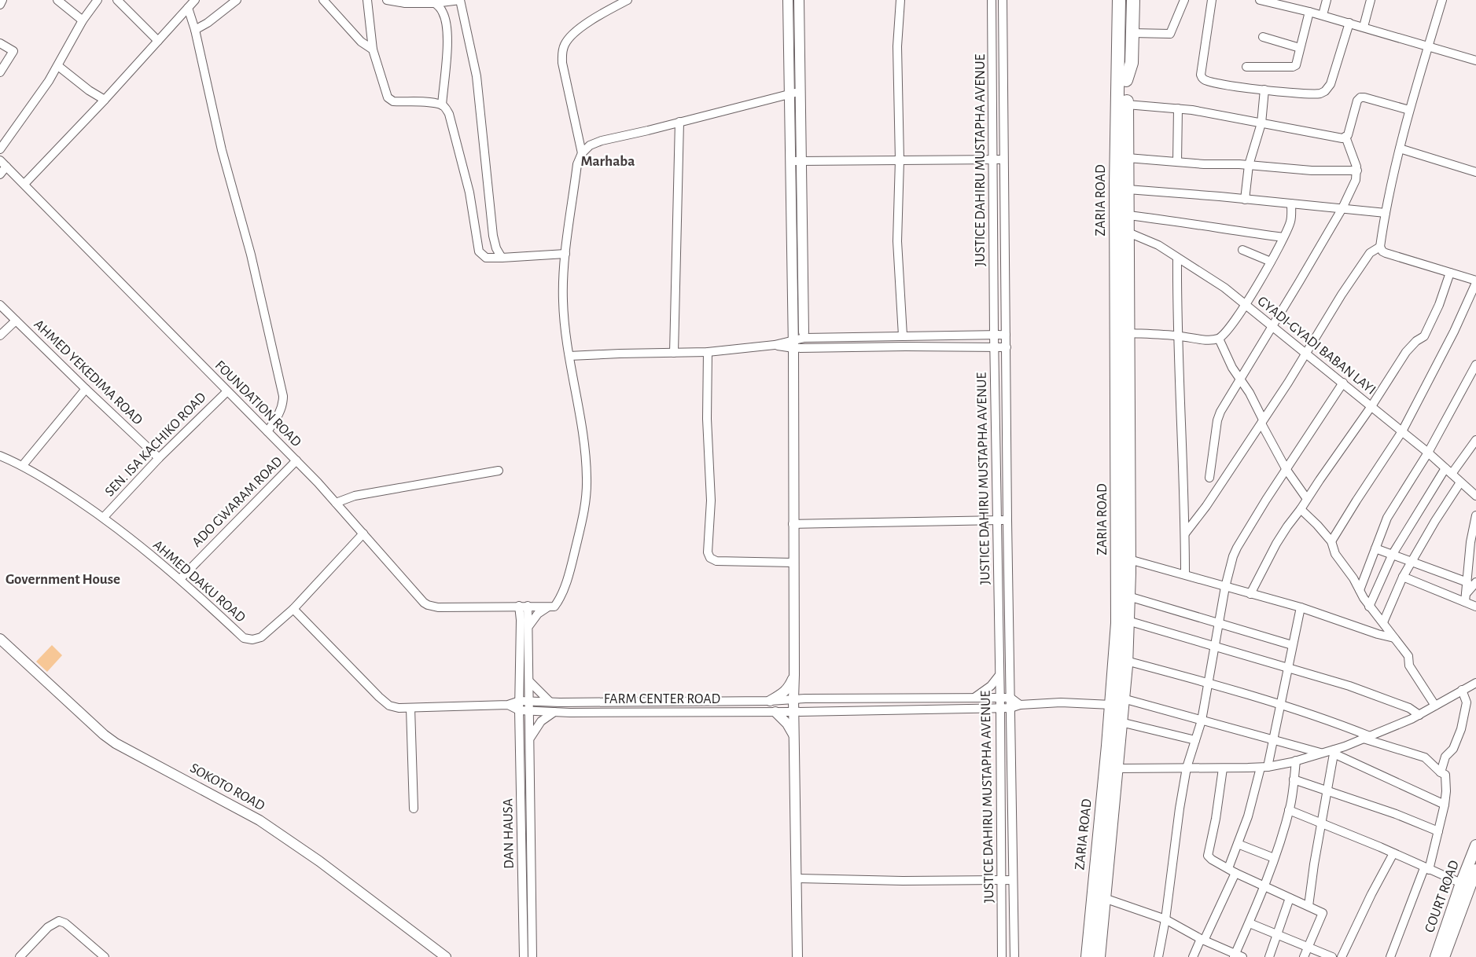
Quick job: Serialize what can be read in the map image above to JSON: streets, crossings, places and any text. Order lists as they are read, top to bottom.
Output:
{
  "streets": {
    "highway": ["ZARIA ROAD"],
    "main road": ["COURT ROAD"],
    "street": [
      "JUSTICE DAHIRU MUSTAPHA AVENUE",
      "GYADI-GYADI BABAN LAYI",
      "AHMED YEKEDIMA ROAD",
      "FOUNDATION ROAD",
      "SEN. ISA KACHIKO ROAD",
      "ADO GWARAM ROAD",
      "AHMED DAKU ROAD",
      "FARM CENTER ROAD",
      "SOKOTO ROAD",
      "DAN HAUSA"
    ]
  },
  "crossings": [
    ["JUSTICE DAHIRU MUSTAPHA AVENUE", "FARM CENTER ROAD"],
    ["ZARIA ROAD", "GYADI-GYADI BABAN LAYI"],
    ["ZARIA ROAD", "FARM CENTER ROAD"],
    ["AHMED YEKEDIMA ROAD", "SEN. ISA KACHIKO ROAD"],
    ["FOUNDATION ROAD", "SEN. ISA KACHIKO ROAD"],
    ["FOUNDATION ROAD", "ADO GWARAM ROAD"],
    ["FOUNDATION ROAD", "AHMED DAKU ROAD"],
    ["FOUNDATION ROAD", "DAN HAUSA"],
    ["SEN. ISA KACHIKO ROAD", "AHMED DAKU ROAD"],
    ["ADO GWARAM ROAD", "AHMED DAKU ROAD"],
    ["FARM CENTER ROAD", "DAN HAUSA"]
  ],
  "districts": ["Marhaba", "Government House"]
}
